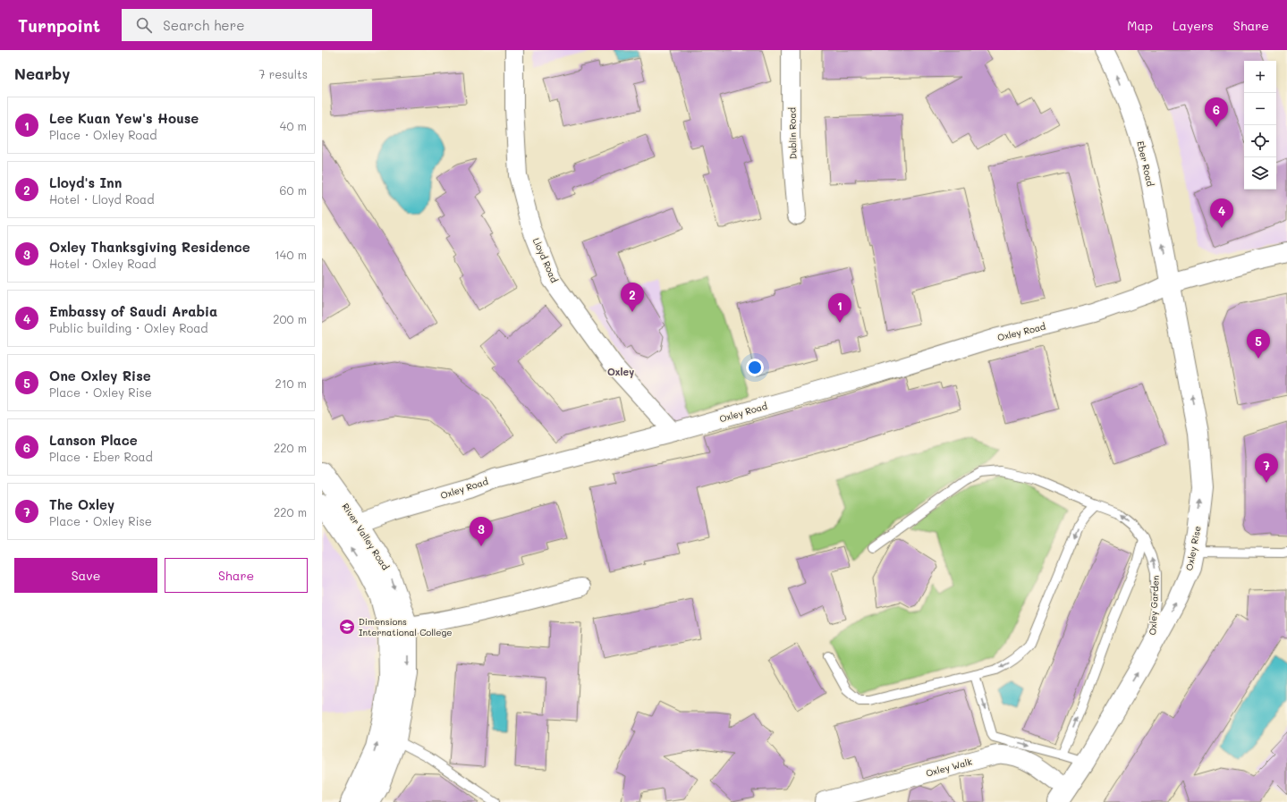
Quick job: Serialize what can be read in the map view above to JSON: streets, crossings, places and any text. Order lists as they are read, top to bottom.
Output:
{
  "streets": {
    "main road": [
      "Eber Road",
      "Oxley Road",
      "River Valley Road",
      "Oxley Rise"
    ],
    "street": ["Dublin Road", "Lloyd Road", "Oxley Walk"],
    "lane": ["Oxley Garden"]
  },
  "crossings": [
    ["Eber Road", "Oxley Road"],
    ["Eber Road", "Oxley Rise"],
    ["Lloyd Road", "Oxley Road"],
    ["Oxley Road", "River Valley Road"],
    ["Oxley Road", "Oxley Rise"],
    ["Oxley Rise", "Oxley Garden"],
    ["Oxley Rise", "Oxley Walk"]
  ],
  "one_way": ["Eber Road", "Oxley Rise", "Oxley Garden"],
  "districts": ["Oxley"],
  "places": {
    "school or university": ["Dimensions International College"]
  },
  "page": {
    "header": "Turnpoint",
    "search": "Search here",
    "nav": ["Map", "Layers", "Share"],
    "heading": ["Nearby", "7 results"],
    "map_buttons": ["+", "−"],
    "list": [
      {
        "mark": "1",
        "name": "Lee Kuan Yew's House",
        "note": "Place · Oxley Road",
        "value": "40 m"
      },
      {
        "mark": "2",
        "name": "Lloyd's Inn",
        "note": "Hotel · Lloyd Road",
        "value": "60 m"
      },
      {
        "mark": "3",
        "name": "Oxley Thanksgiving Residence",
        "note": "Hotel · Oxley Road",
        "value": "140 m"
      },
      {
        "mark": "4",
        "name": "Embassy of Saudi Arabia",
        "note": "Public building · Oxley Road",
        "value": "200 m"
      },
      {
        "mark": "5",
        "name": "One Oxley Rise",
        "note": "Place · Oxley Rise",
        "value": "210 m"
      },
      {
        "mark": "6",
        "name": "Lanson Place",
        "note": "Place · Eber Road",
        "value": "220 m"
      },
      {
        "mark": "7",
        "name": "The Oxley",
        "note": "Place · Oxley Rise",
        "value": "220 m"
      }
    ],
    "pins": [
      "6",
      "4",
      "2",
      "1",
      "5",
      "7",
      "3"
    ],
    "buttons": ["Save", "Share"]
  }
}
